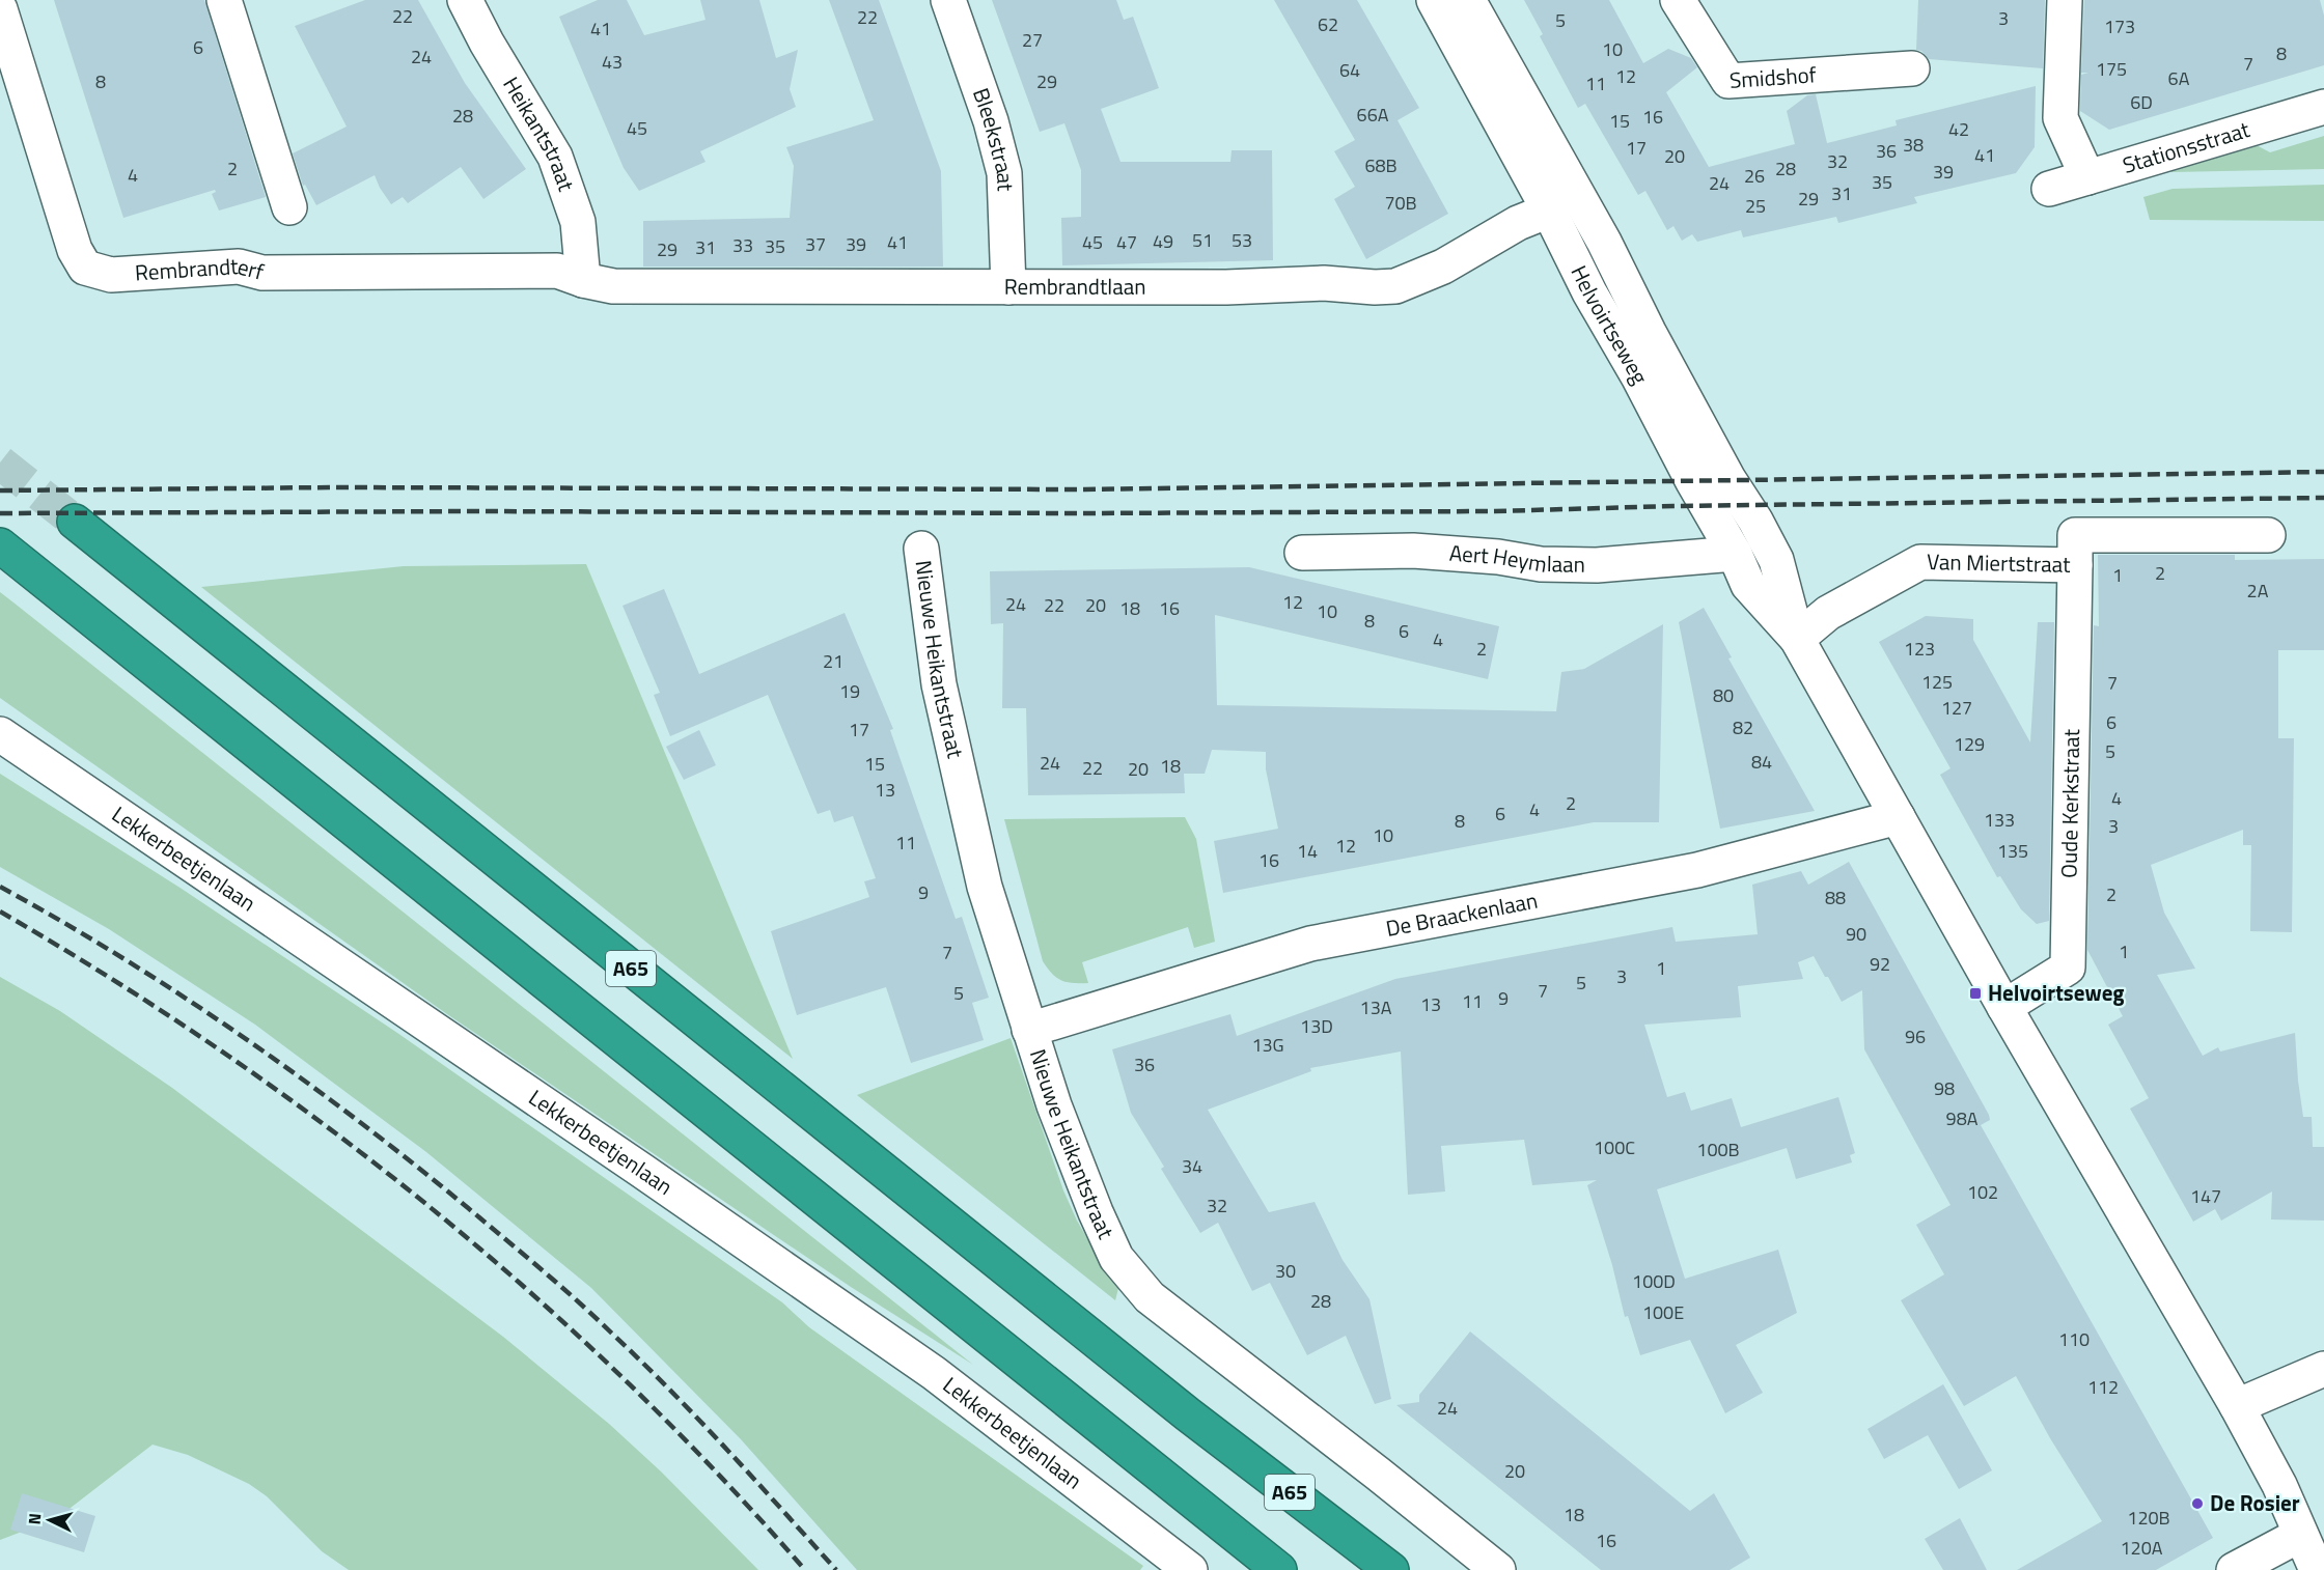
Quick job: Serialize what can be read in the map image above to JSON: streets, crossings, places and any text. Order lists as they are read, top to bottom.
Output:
{
  "streets": {
    "highway": ["A65"],
    "street": [
      "Smidshof",
      "Heikantstraat",
      "Bleekstraat",
      "Stationsstraat",
      "Rembrandterf",
      "Rembrandtlaan",
      "Helvoirtseweg",
      "Aert Heymlaan",
      "Van Miertstraat",
      "Nieuwe Heikantstraat",
      "Oude Kerkstraat",
      "Lekkerbeetjenlaan",
      "De Braackenlaan"
    ]
  },
  "crossings": [
    ["Heikantstraat", "Rembrandterf"],
    ["Heikantstraat", "Rembrandtlaan"],
    ["Bleekstraat", "Rembrandtlaan"],
    ["Rembrandterf", "Rembrandtlaan"],
    ["Rembrandtlaan", "Helvoirtseweg"],
    ["Helvoirtseweg", "Aert Heymlaan"],
    ["Helvoirtseweg", "Van Miertstraat"],
    ["Helvoirtseweg", "Oude Kerkstraat"],
    ["Helvoirtseweg", "De Braackenlaan"],
    ["Van Miertstraat", "Oude Kerkstraat"],
    ["Nieuwe Heikantstraat", "De Braackenlaan"]
  ],
  "places": {
    "transit": ["Helvoirtseweg"],
    "other": ["De Rosier"]
  },
  "house_numbers": [
    "22",
    "22",
    "3",
    "5",
    "62",
    "173",
    "41",
    "27",
    "6",
    "10",
    "8",
    "24",
    "43",
    "7",
    "175",
    "64",
    "12",
    "6A",
    "8",
    "29",
    "11",
    "6D",
    "66A",
    "28",
    "16",
    "15",
    "45",
    "42",
    "38",
    "17",
    "36",
    "41",
    "20",
    "32",
    "68B",
    "2",
    "28",
    "39",
    "4",
    "26",
    "35",
    "24",
    "31",
    "29",
    "70B",
    "25",
    "51",
    "53",
    "49",
    "41",
    "45",
    "47",
    "37",
    "39",
    "33",
    "35",
    "31",
    "29",
    "2",
    "1",
    "2A",
    "12",
    "24",
    "22",
    "20",
    "18",
    "16",
    "10",
    "8",
    "6",
    "4",
    "2",
    "123",
    "21",
    "125",
    "7",
    "19",
    "80",
    "127",
    "6",
    "82",
    "17",
    "129",
    "5",
    "84",
    "24",
    "15",
    "18",
    "22",
    "20",
    "13",
    "4",
    "2",
    "4",
    "6",
    "133",
    "8",
    "3",
    "10",
    "11",
    "12",
    "14",
    "135",
    "16",
    "9",
    "2",
    "88",
    "90",
    "1",
    "7",
    "92",
    "1",
    "3",
    "5",
    "7",
    "5",
    "9",
    "11",
    "13",
    "13A",
    "13D",
    "96",
    "13G",
    "36",
    "98",
    "98A",
    "100C",
    "100B",
    "34",
    "102",
    "147",
    "32",
    "30",
    "100D",
    "28",
    "100E",
    "110",
    "112",
    "24",
    "20",
    "18",
    "120B",
    "16",
    "120A"
  ],
  "north": "left"
}
